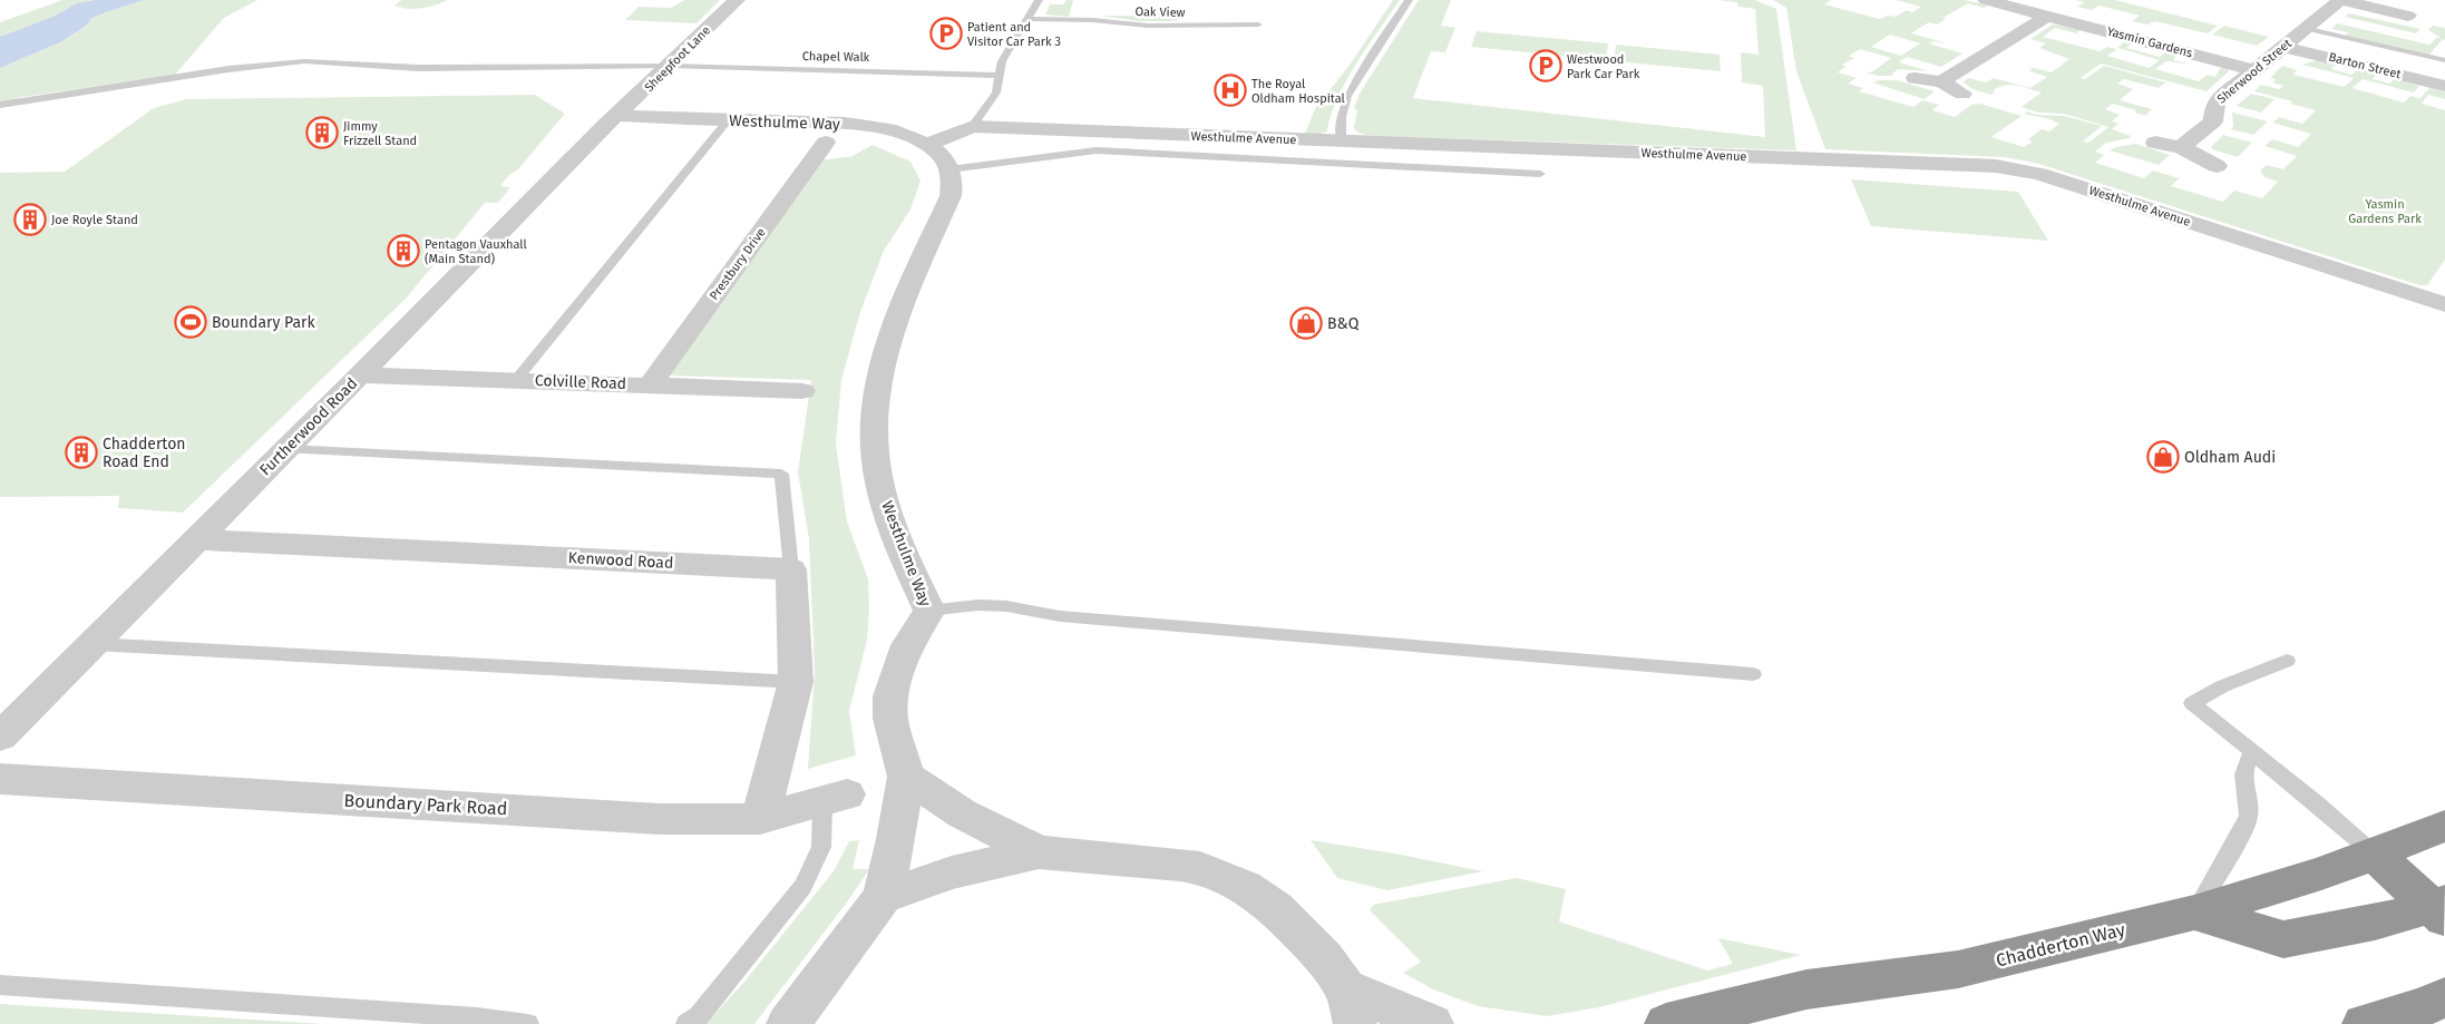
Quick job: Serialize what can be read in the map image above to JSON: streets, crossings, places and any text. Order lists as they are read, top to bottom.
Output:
{
  "streets": {
    "highway": ["Chadderton Way"],
    "street": [
      "Yasmin Gardens",
      "Sheepfoot Lane",
      "Barton Street",
      "Sherwood Street",
      "Westhulme Way",
      "Westhulme Avenue",
      "Prestbury Drive",
      "Colville Road",
      "Furtherwood Road",
      "Kenwood Road",
      "Boundary Park Road"
    ],
    "lane": ["Oak View", "Chapel Walk"]
  },
  "crossings": [
    ["Yasmin Gardens", "Sherwood Street"],
    ["Chapel Walk", "Sheepfoot Lane"],
    ["Sheepfoot Lane", "Westhulme Way"],
    ["Sheepfoot Lane", "Furtherwood Road"],
    ["Barton Street", "Sherwood Street"],
    ["Westhulme Way", "Westhulme Avenue"],
    ["Westhulme Way", "Furtherwood Road"],
    ["Prestbury Drive", "Colville Road"],
    ["Colville Road", "Furtherwood Road"],
    ["Furtherwood Road", "Kenwood Road"]
  ],
  "parks": ["Yasmin Gardens Park"],
  "places": {
    "parking": ["Patient and Visitor Car Park 3", "Westwood Park Car Park"],
    "hospital": ["The Royal Oldham Hospital"],
    "building": [
      "Jimmy Frizzell Stand",
      "Joe Royle Stand",
      "Pentagon Vauxhall (Main Stand)",
      "Chadderton Road End"
    ],
    "sports": ["Boundary Park"],
    "shop": ["B&Q", "Oldham Audi"]
  }
}
